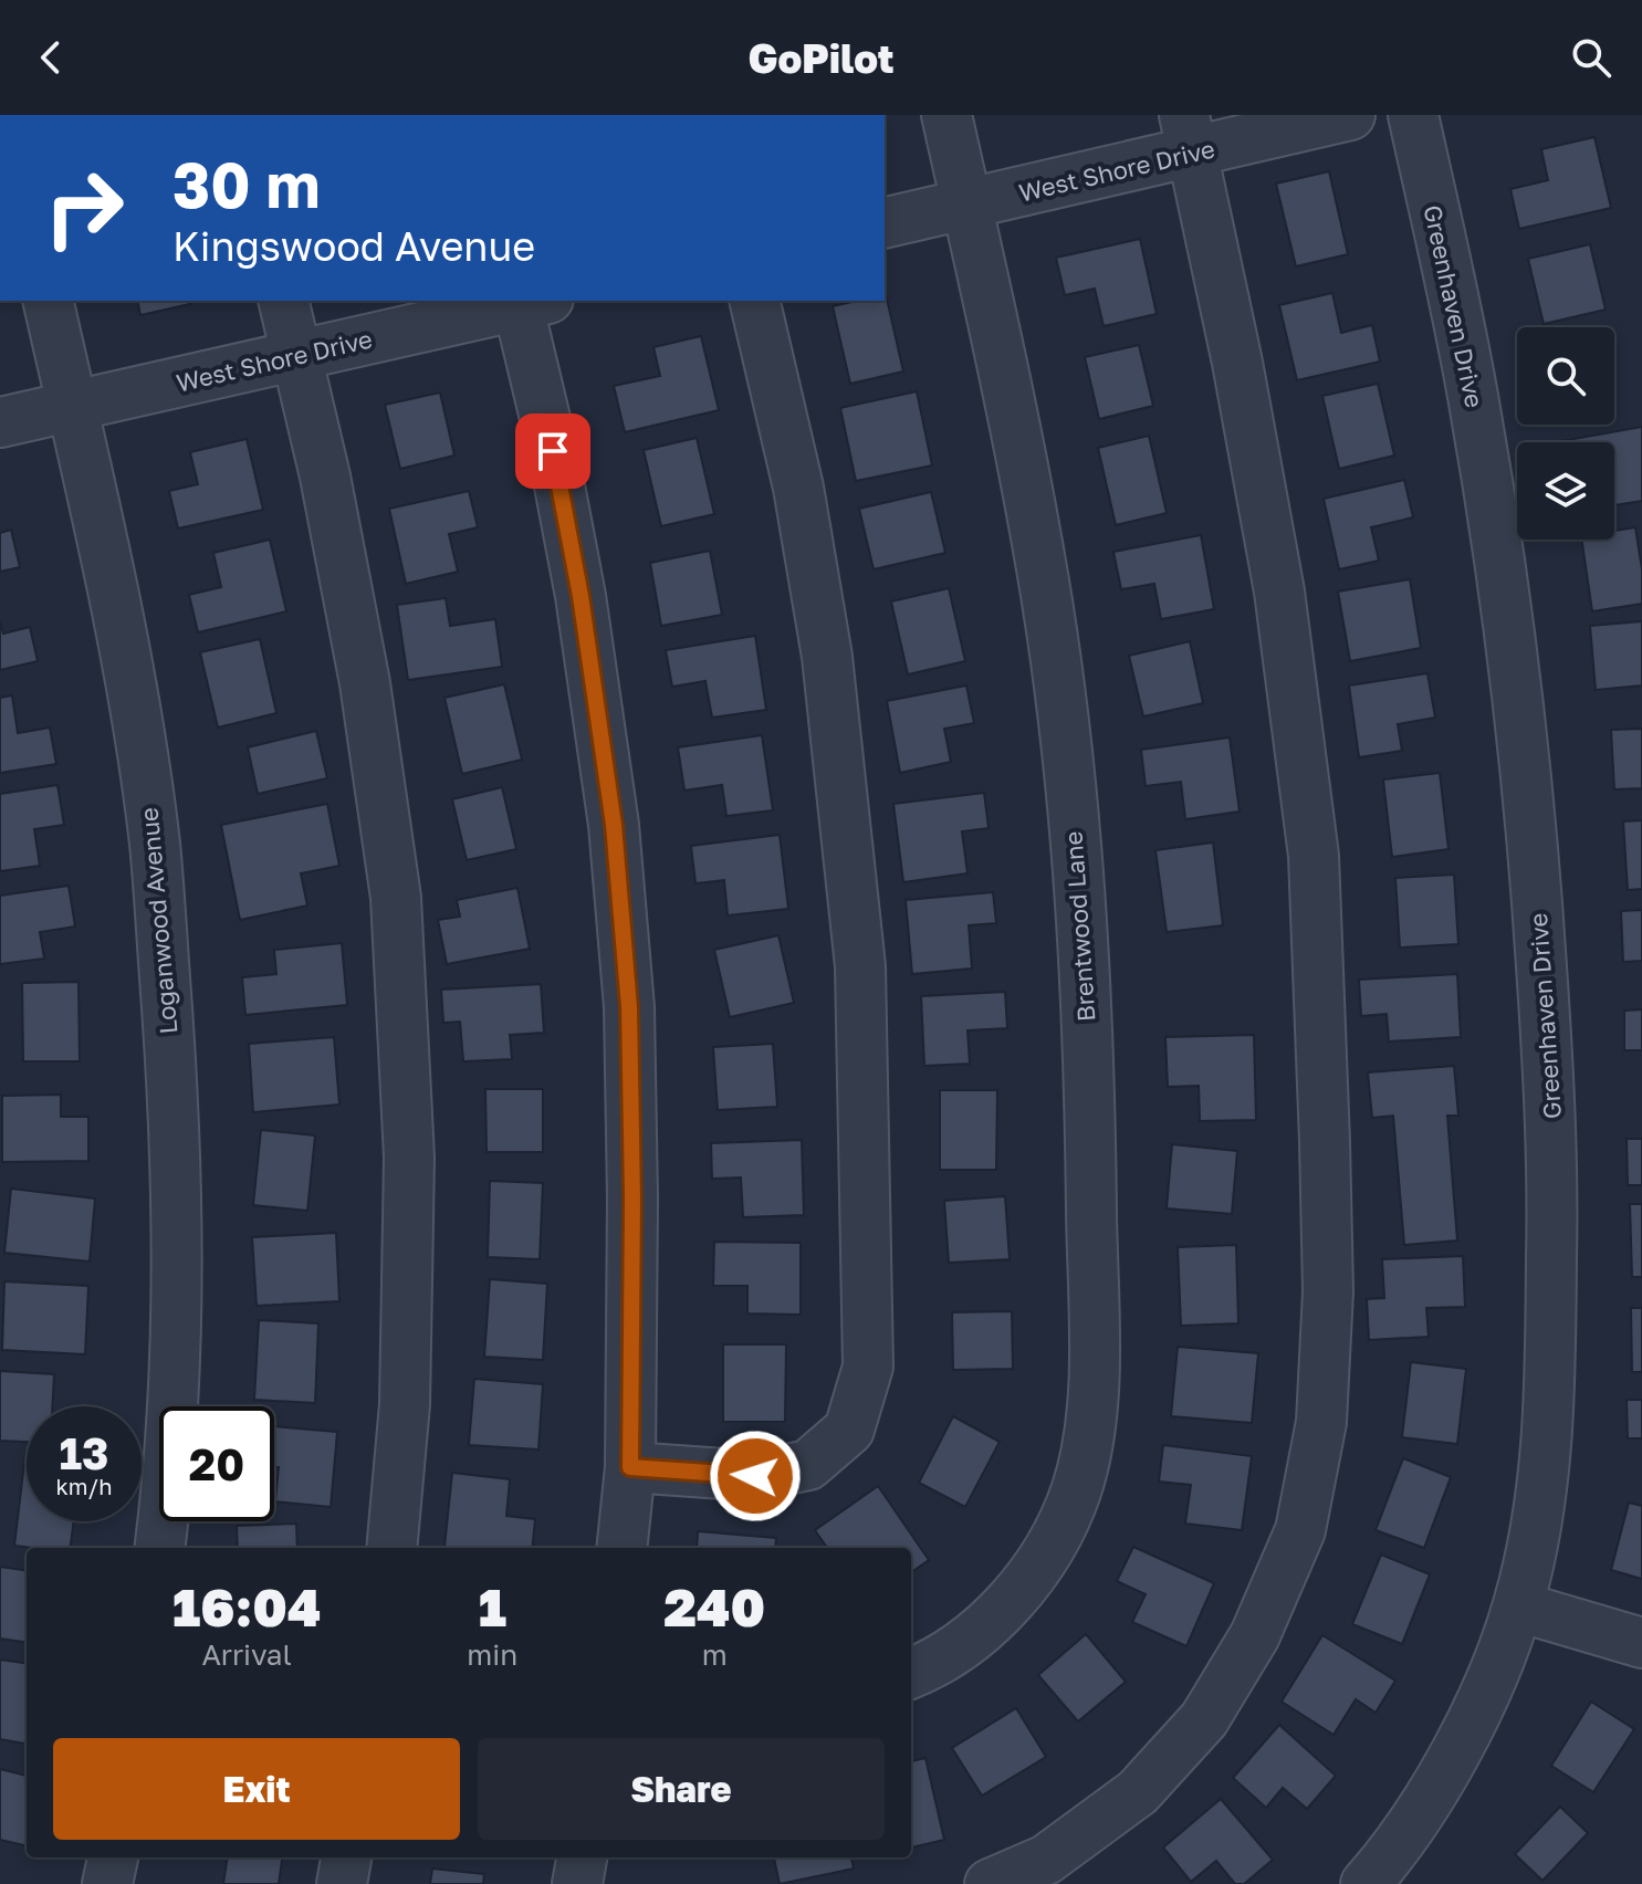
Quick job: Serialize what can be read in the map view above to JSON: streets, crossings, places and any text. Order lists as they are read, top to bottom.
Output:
{
  "streets": {
    "street": [
      "West Shore Drive",
      "Greenhaven Drive",
      "Loganwood Avenue",
      "Brentwood Lane"
    ]
  },
  "crossings": [
    ["West Shore Drive", "Loganwood Avenue"],
    ["West Shore Drive", "Brentwood Lane"]
  ],
  "page": {
    "header": "GoPilot",
    "turn": ["30 m", "Kingswood Avenue"],
    "speed": "13 km/h",
    "limit": "20",
    "eta": [
      "16:04",
      "Arrival",
      "1",
      "min",
      "240",
      "m"
    ],
    "buttons": ["Exit", "Share"]
  }
}
